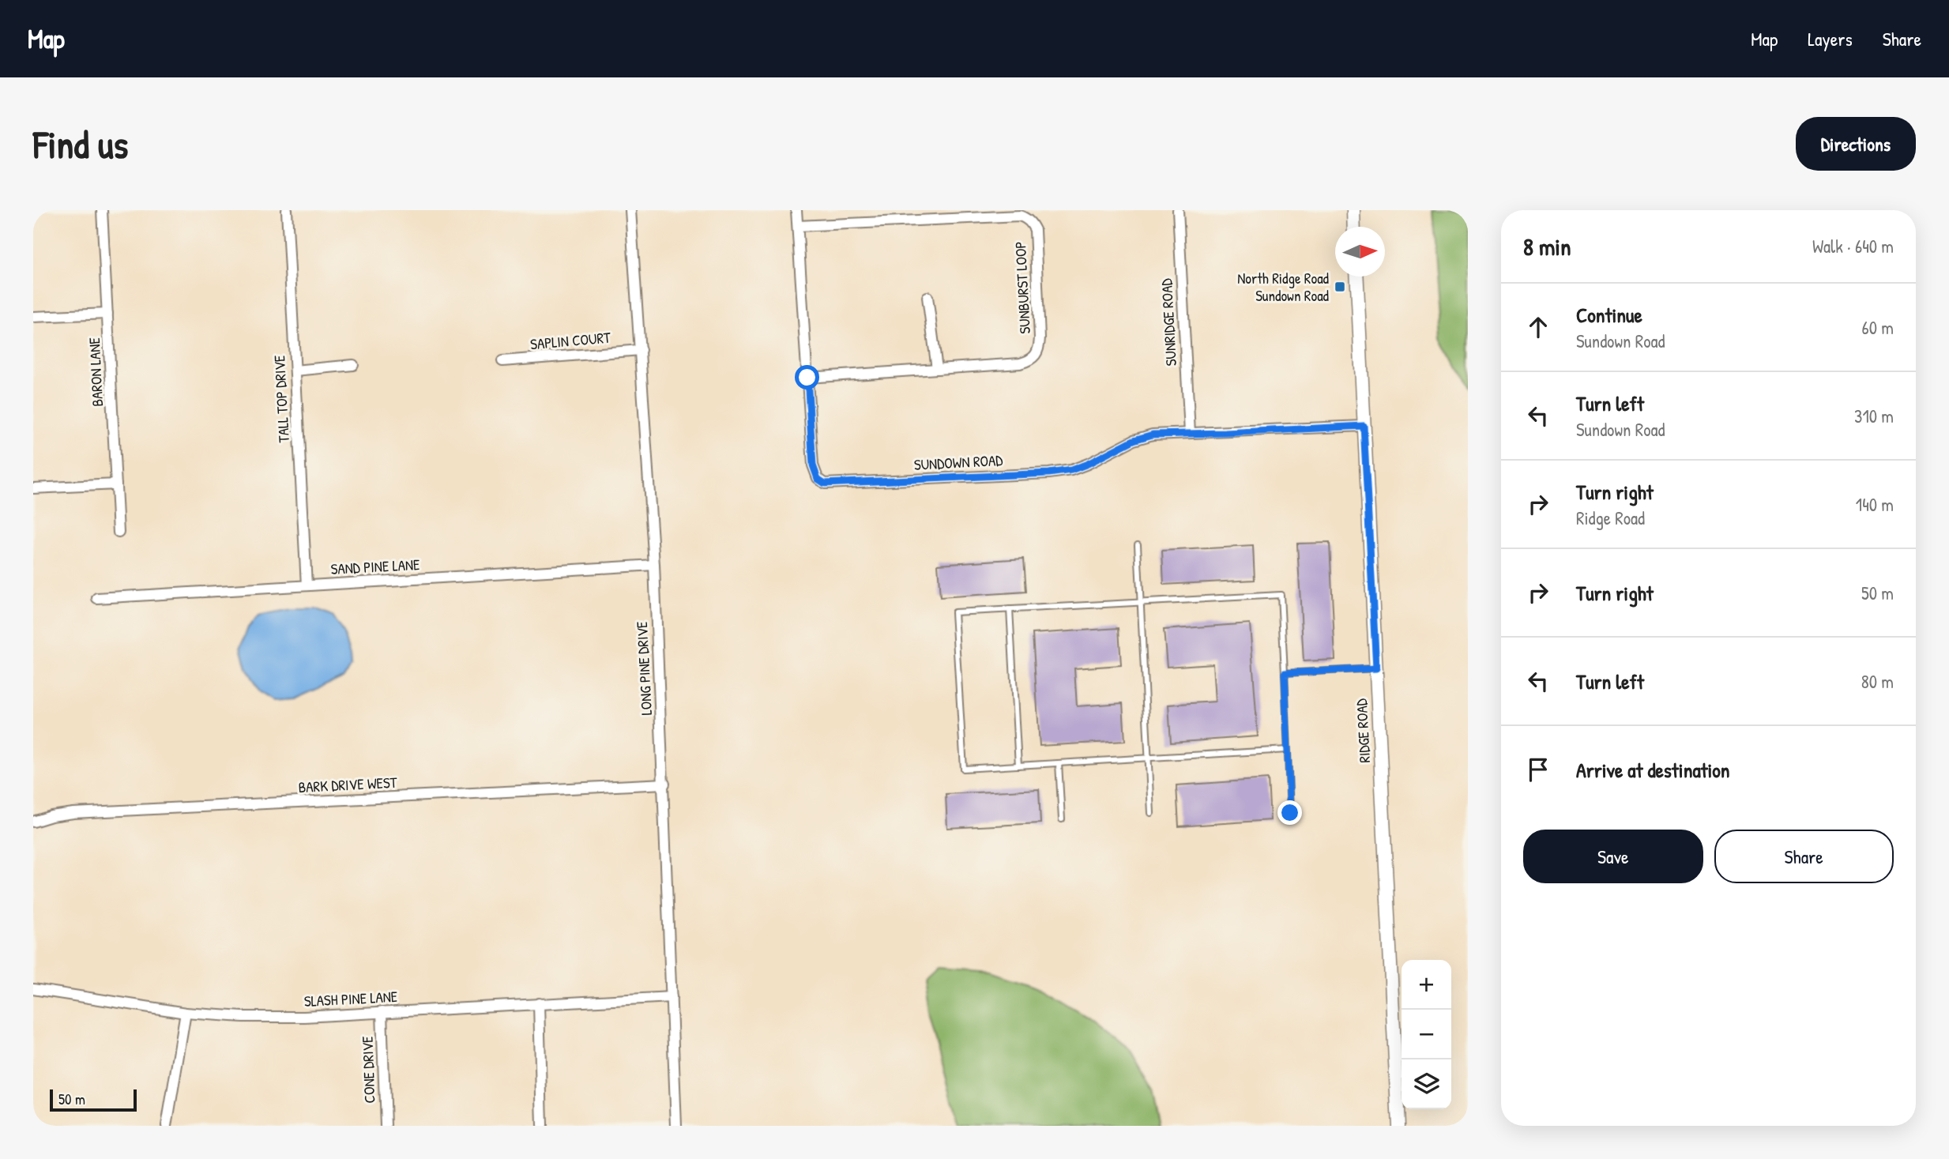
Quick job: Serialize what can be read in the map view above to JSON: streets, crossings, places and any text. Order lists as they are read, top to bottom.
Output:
{
  "streets": {
    "street": [
      "SUNBURST LOOP",
      "SUNRIDGE ROAD",
      "SAPLIN COURT",
      "BARON LANE",
      "TALL TOP DRIVE",
      "SUNDOWN ROAD",
      "SAND PINE LANE",
      "LONG PINE DRIVE",
      "RIDGE ROAD",
      "BARK DRIVE WEST",
      "SLASH PINE LANE",
      "CONE DRIVE"
    ]
  },
  "crossings": [
    ["SUNBURST LOOP", "SUNDOWN ROAD"],
    ["SUNRIDGE ROAD", "SUNDOWN ROAD"],
    ["SAPLIN COURT", "LONG PINE DRIVE"],
    ["TALL TOP DRIVE", "SAND PINE LANE"],
    ["SUNDOWN ROAD", "RIDGE ROAD"],
    ["SAND PINE LANE", "LONG PINE DRIVE"],
    ["LONG PINE DRIVE", "BARK DRIVE WEST"],
    ["LONG PINE DRIVE", "SLASH PINE LANE"],
    ["SLASH PINE LANE", "CONE DRIVE"]
  ],
  "places": {
    "transit": ["North Ridge Road Sundown Road"]
  },
  "scale_bar": "50 m",
  "north": "right",
  "page": {
    "header": "Map",
    "nav": ["Map", "Layers", "Share"],
    "buttons": [
      "Directions",
      ["Save", "Share"]
    ],
    "title": "Find us",
    "heading": ["8 min", "Walk · 640 m"],
    "list": [
      ["Continue", "Sundown Road", "60 m"],
      ["Turn left", "Sundown Road", "310 m"],
      ["Turn right", "Ridge Road", "140 m"],
      ["Turn right", "50 m"],
      ["Turn left", "80 m"],
      "Arrive at destination"
    ],
    "map_buttons": ["+", "−"],
    "scale": "50 m"
  }
}
